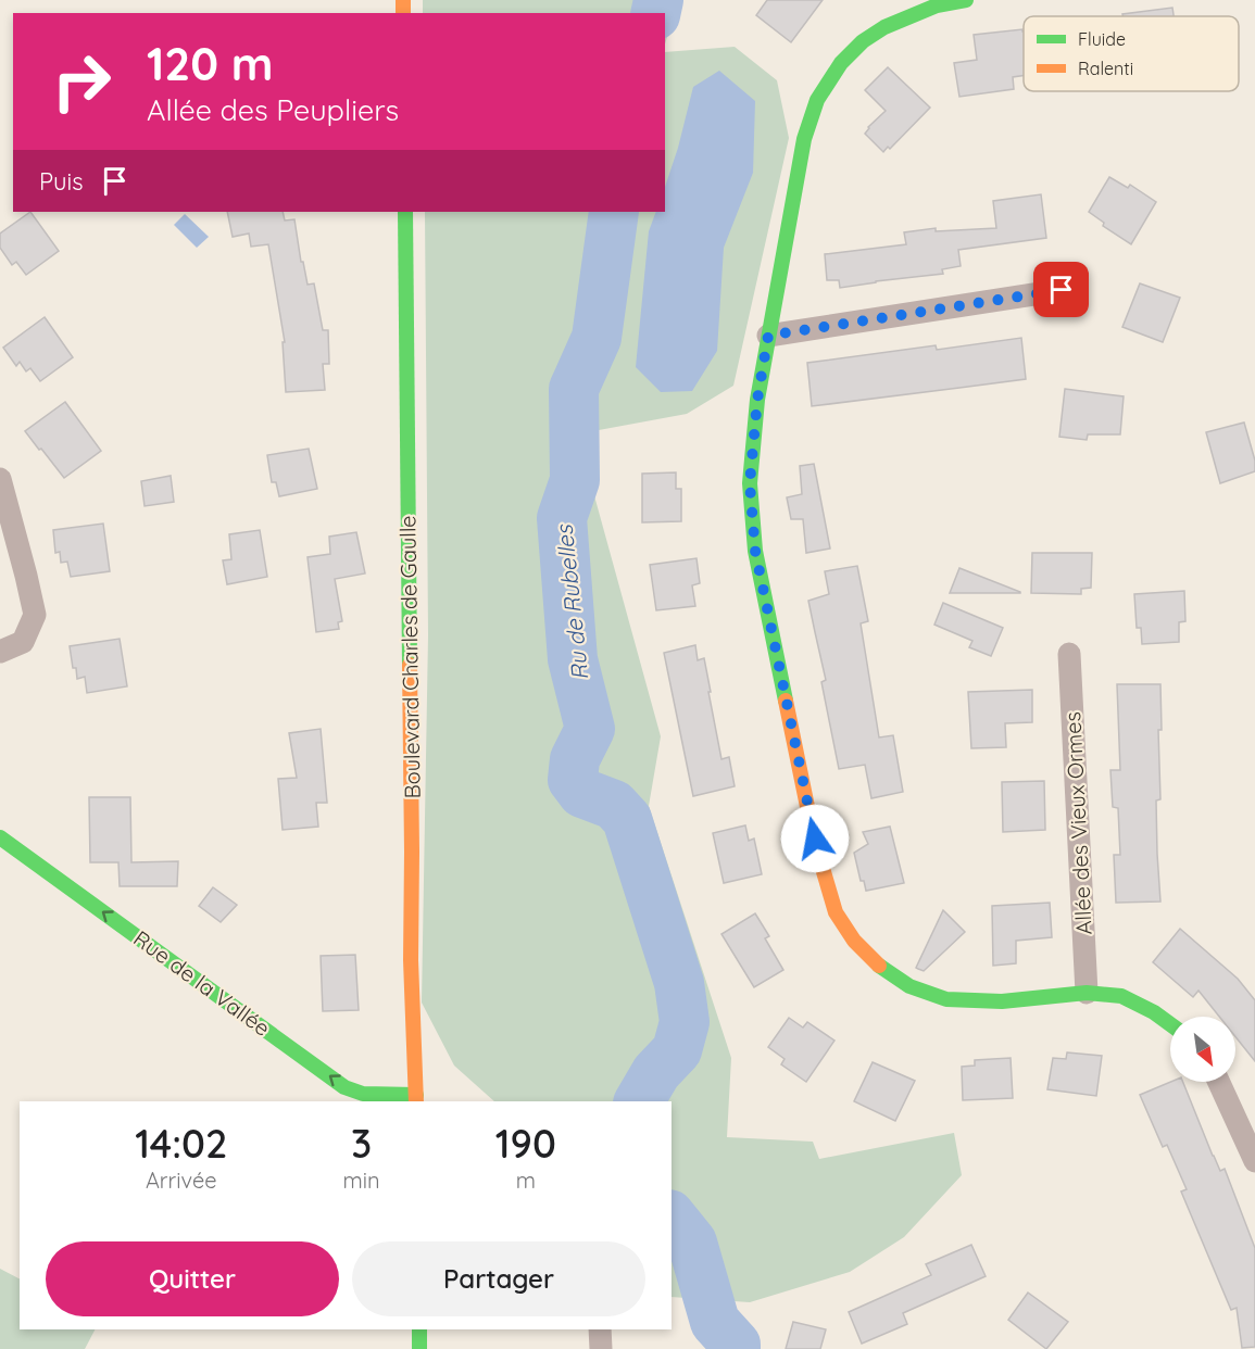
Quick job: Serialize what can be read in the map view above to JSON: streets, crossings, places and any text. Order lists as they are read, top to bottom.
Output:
{
  "streets": {
    "street": ["Boulevard Charles de Gaulle", "Allée des Vieux Ormes", "Rue de la Vallée"]
  },
  "crossings": [
    ["Boulevard Charles de Gaulle", "Rue de la Vallée"]
  ],
  "one_way": ["Rue de la Vallée"],
  "water": ["Ru de Rubelles"],
  "legend": ["Fluide", "Ralenti"],
  "north": "bottom right",
  "page": {
    "turn": ["120 m", "Allée des Peupliers"],
    "then": "Puis",
    "eta": [
      "14:02",
      "Arrivée",
      "3",
      "min",
      "190",
      "m"
    ],
    "buttons": ["Quitter", "Partager"]
  }
}
